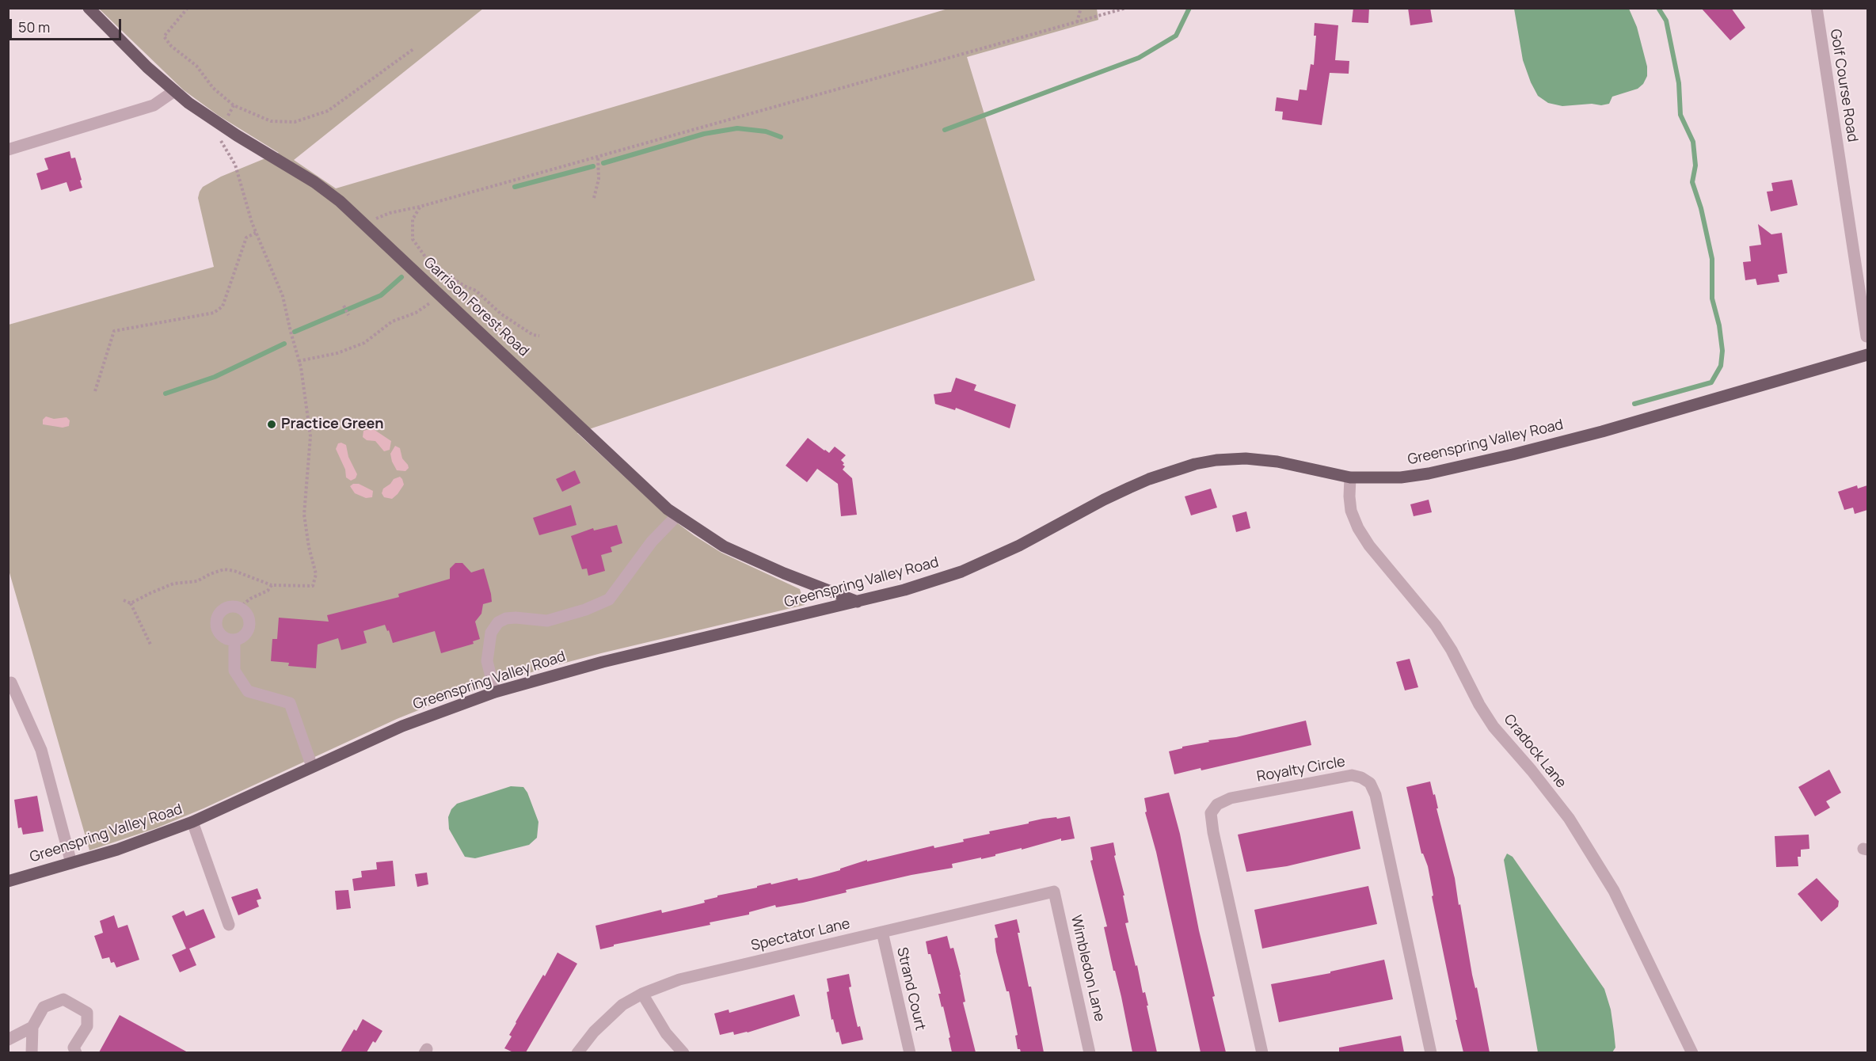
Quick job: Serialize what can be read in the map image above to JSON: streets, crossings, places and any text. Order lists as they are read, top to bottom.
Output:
{
  "streets": {
    "main road": ["Garrison Forest Road", "Greenspring Valley Road"],
    "street": [
      "Golf Course Road",
      "Cradock Lane",
      "Royalty Circle",
      "Spectator Lane",
      "Wimbledon Lane",
      "Strand Court"
    ]
  },
  "crossings": [
    ["Garrison Forest Road", "Greenspring Valley Road"],
    ["Greenspring Valley Road", "Cradock Lane"],
    ["Spectator Lane", "Wimbledon Lane"],
    ["Spectator Lane", "Strand Court"]
  ],
  "places": ["Practice Green"],
  "scale_bar": "50 m"
}
